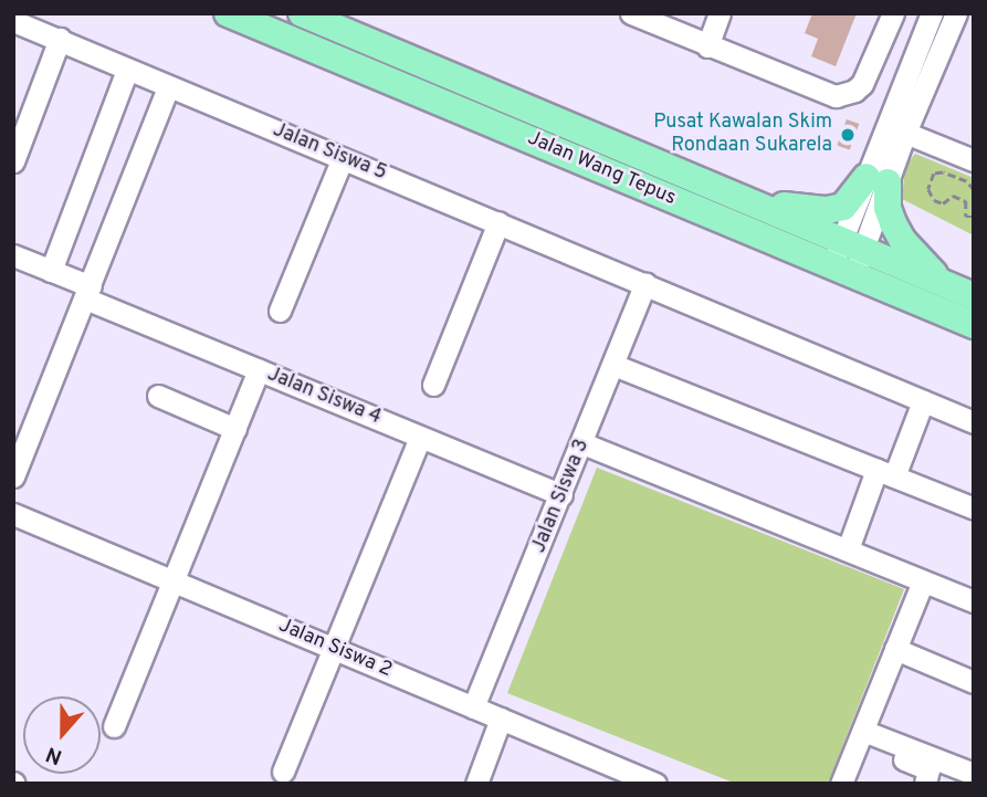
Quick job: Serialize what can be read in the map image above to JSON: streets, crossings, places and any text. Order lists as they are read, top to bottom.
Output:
{
  "streets": {
    "main road": ["Jalan Wang Tepus"],
    "street": [
      "Jalan Siswa 5",
      "Jalan Siswa 4",
      "Jalan Siswa 3",
      "Jalan Siswa 2"
    ]
  },
  "crossings": [
    ["Jalan Siswa 5", "Jalan Siswa 3"],
    ["Jalan Siswa 4", "Jalan Siswa 3"],
    ["Jalan Siswa 3", "Jalan Siswa 2"]
  ],
  "places": ["Pusat Kawalan Skim Rondaan Sukarela"],
  "north": "bottom"
}
